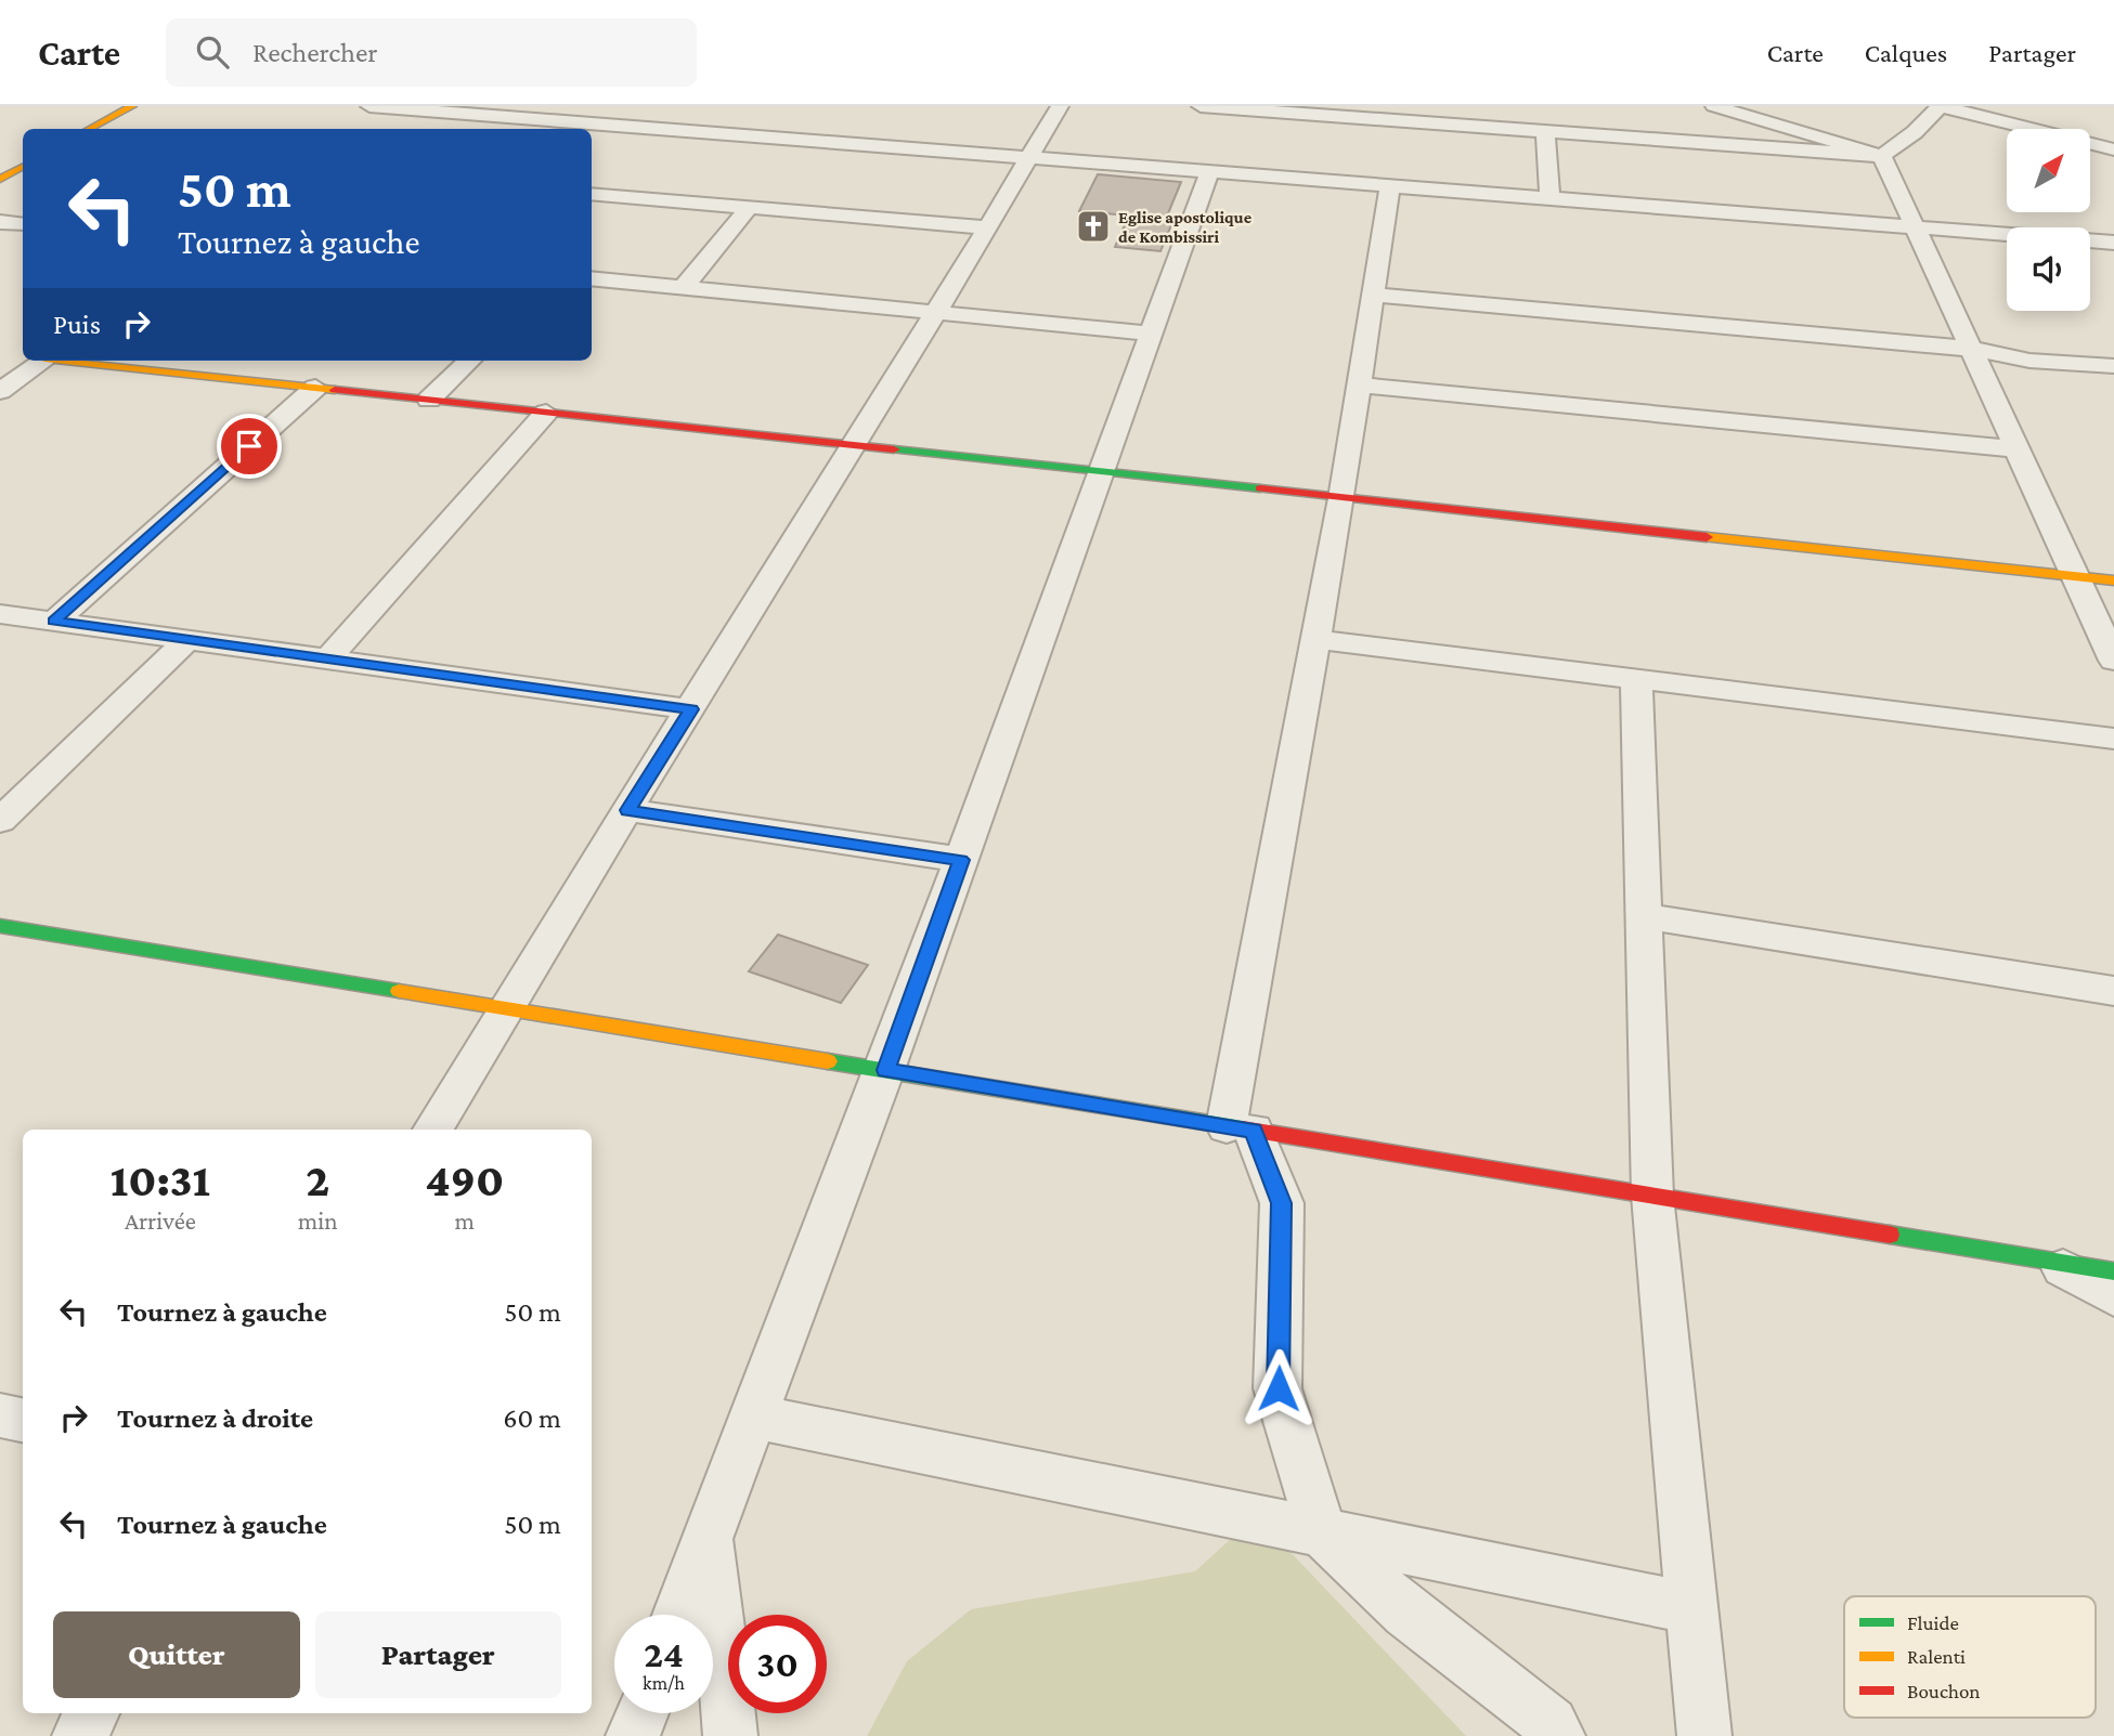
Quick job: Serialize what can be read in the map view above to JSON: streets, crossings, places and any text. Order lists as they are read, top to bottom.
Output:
{
  "places": {
    "church": ["Eglise apostolique de Kombissiri"]
  },
  "legend": ["Fluide", "Ralenti", "Bouchon"],
  "north": "top right",
  "page": {
    "header": "Carte",
    "search": "Rechercher",
    "nav": ["Carte", "Calques", "Partager"],
    "turn": ["50 m", "Tournez à gauche"],
    "then": "Puis",
    "eta": [
      "10:31",
      "Arrivée",
      "2",
      "min",
      "490",
      "m"
    ],
    "list": [
      {
        "name": "Tournez à gauche",
        "value": "50 m"
      },
      {
        "name": "Tournez à droite",
        "value": "60 m"
      },
      {
        "name": "Tournez à gauche",
        "value": "50 m"
      }
    ],
    "buttons": ["Quitter", "Partager"],
    "speed": "24 km/h",
    "limit": "30"
  }
}
